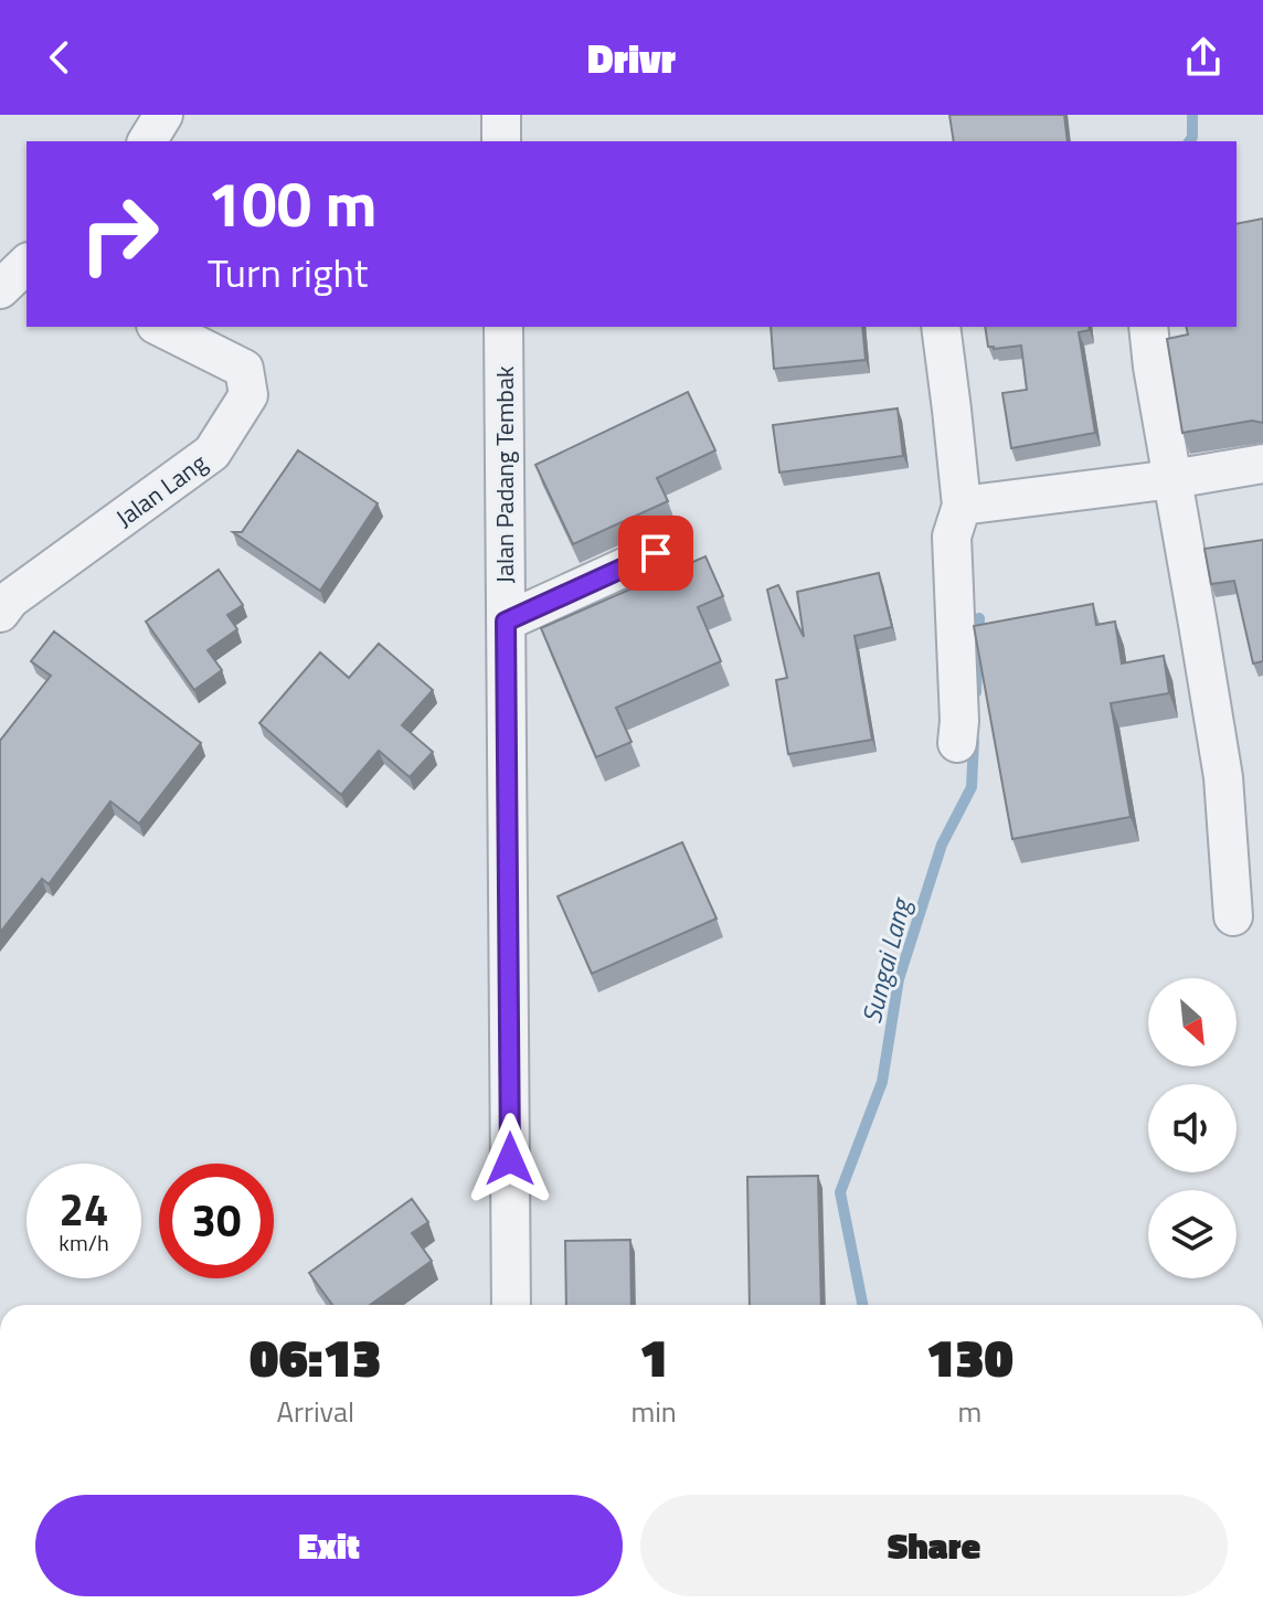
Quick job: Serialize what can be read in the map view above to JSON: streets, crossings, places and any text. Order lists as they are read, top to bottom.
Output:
{
  "streets": {
    "street": ["Jalan Padang Tembak", "Jalan Lang"]
  },
  "water": ["Sungai Lang"],
  "north": "bottom right",
  "page": {
    "header": "Drivr",
    "turn": ["100 m", "Turn right"],
    "speed": "24 km/h",
    "limit": "30",
    "eta": [
      "06:13",
      "Arrival",
      "1",
      "min",
      "130",
      "m"
    ],
    "buttons": ["Exit", "Share"]
  }
}
